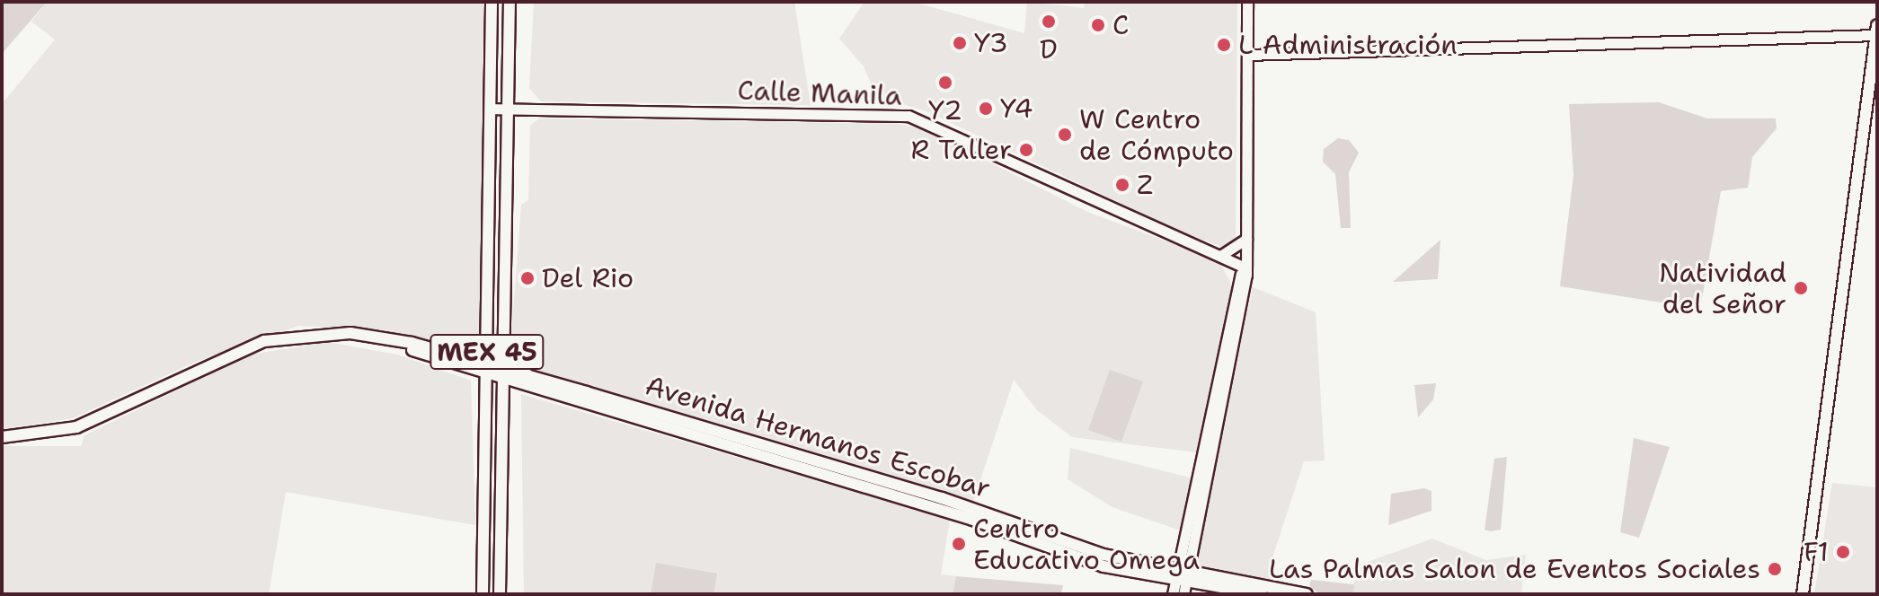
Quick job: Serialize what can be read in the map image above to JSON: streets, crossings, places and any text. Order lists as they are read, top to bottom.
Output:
{
  "streets": {
    "main road": ["MEX 45", "Avenida Hermanos Escobar"],
    "street": ["Calle Manila"]
  },
  "crossings": [
    ["Calle Manila", "MEX 45"],
    ["MEX 45", "Avenida Hermanos Escobar"]
  ],
  "places": [
    "D",
    "C",
    "Y3",
    "L Administración",
    "Y2",
    "Y4",
    "W Centro de Cómputo",
    "R Taller",
    "Z",
    "Del Rio",
    "Natividad del Señor",
    "Centro Educativo Omega",
    "F1",
    "Las Palmas Salon de Eventos Sociales"
  ]
}
